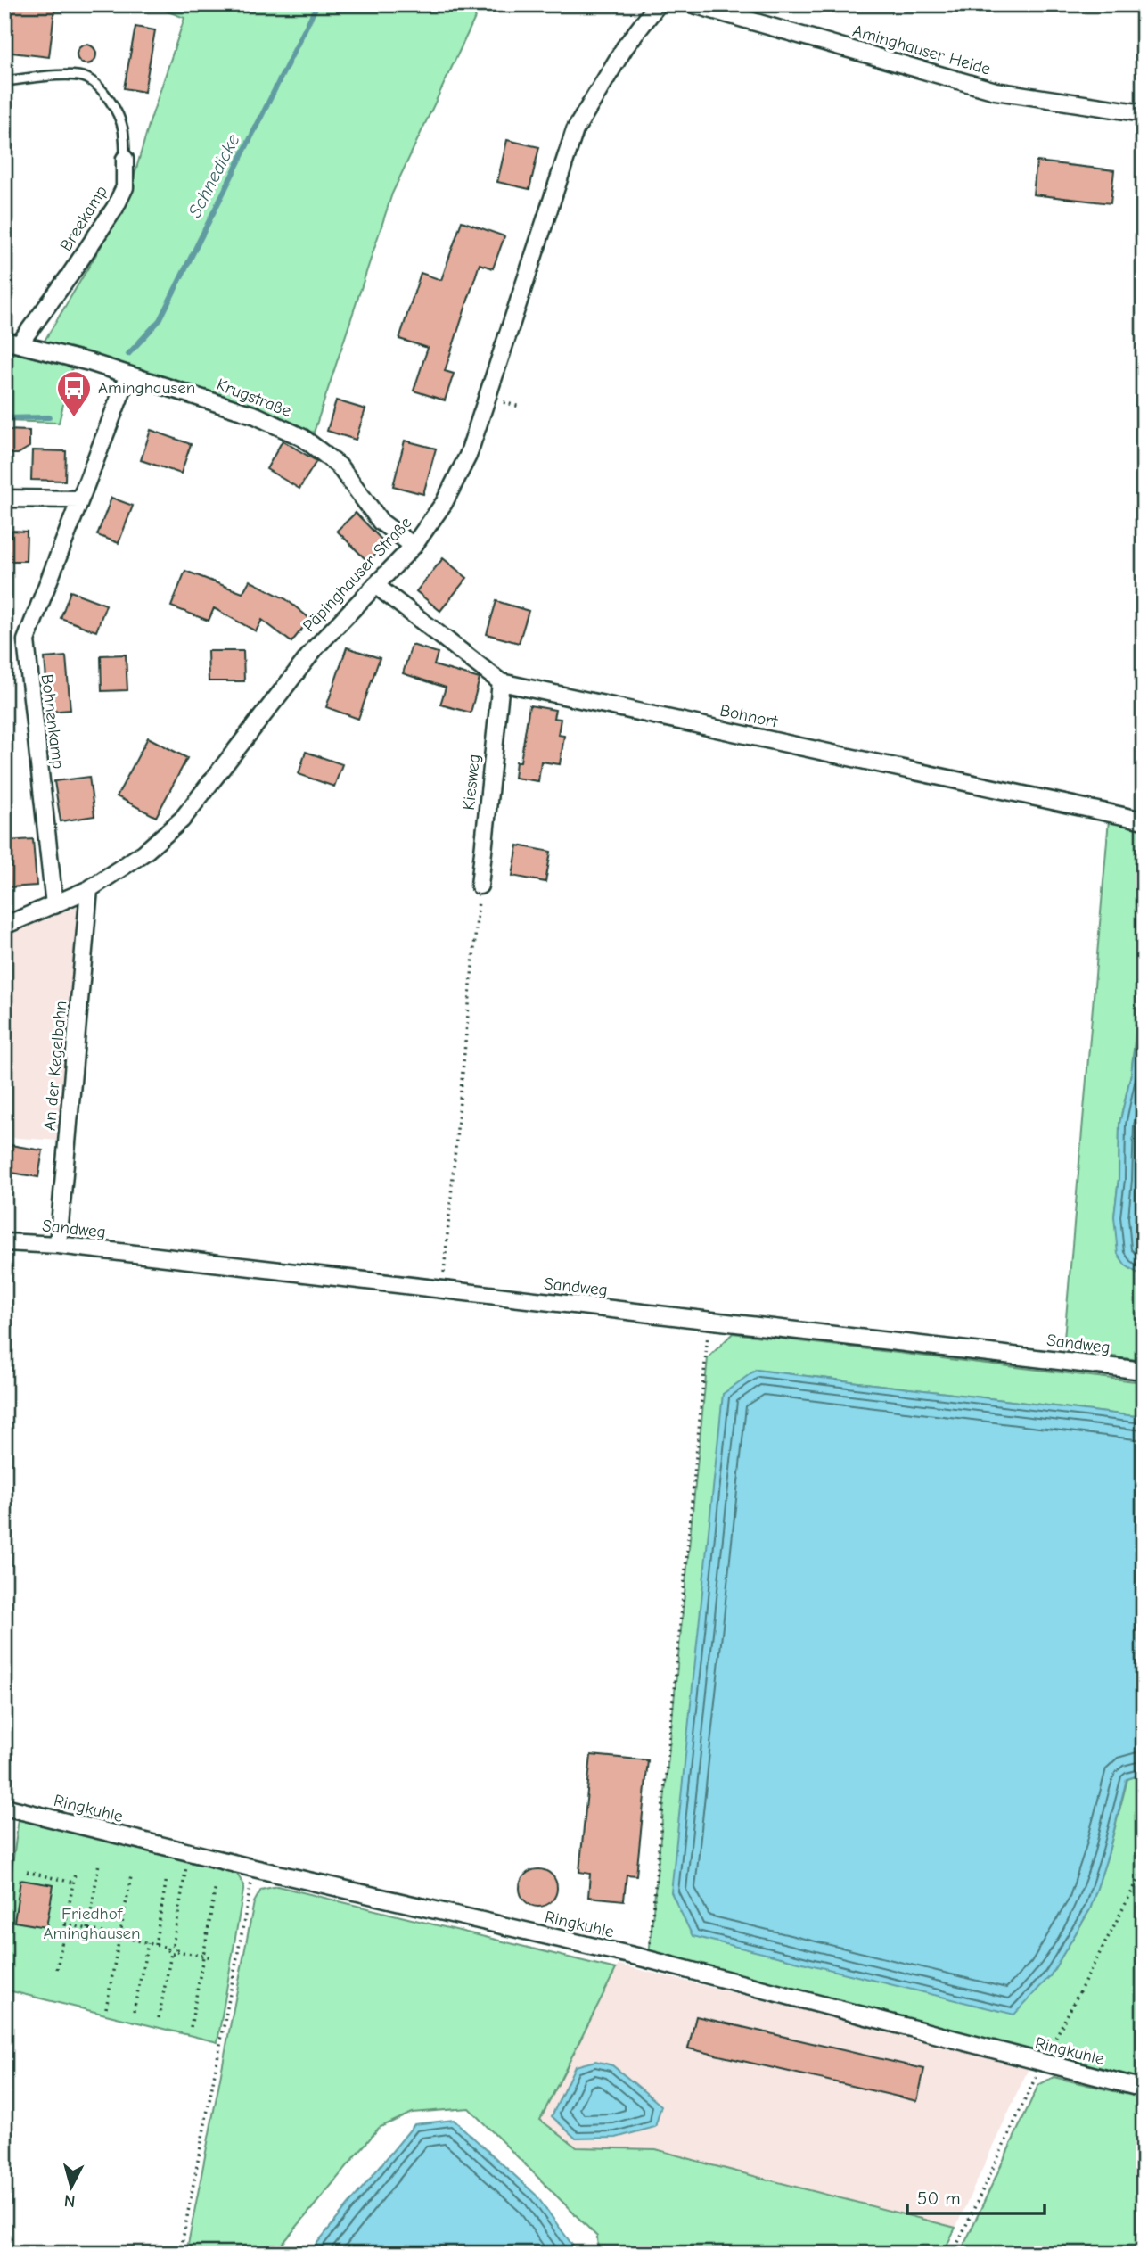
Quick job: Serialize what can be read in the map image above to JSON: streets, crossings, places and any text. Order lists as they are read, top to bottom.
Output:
{
  "streets": {
    "street": [
      "Aminghauser Heide",
      "Breekamp",
      "Krugstraße",
      "Päpinghauser Straße",
      "Bohnort",
      "Bohnenkamp",
      "Kiesweg",
      "An der Kegelbahn",
      "Sandweg",
      "Ringkuhle"
    ]
  },
  "crossings": [
    ["Breekamp", "Krugstraße"],
    ["Krugstraße", "Päpinghauser Straße"],
    ["Krugstraße", "Bohnenkamp"],
    ["Päpinghauser Straße", "Bohnort"],
    ["Päpinghauser Straße", "Bohnenkamp"],
    ["Päpinghauser Straße", "An der Kegelbahn"],
    ["Bohnort", "Kiesweg"],
    ["An der Kegelbahn", "Sandweg"]
  ],
  "water": ["Schnedicke"],
  "parks": ["Friedhof Aminghausen"],
  "places": {
    "bus stop": ["Aminghausen"]
  },
  "scale_bar": "50 m",
  "north": "bottom"
}
